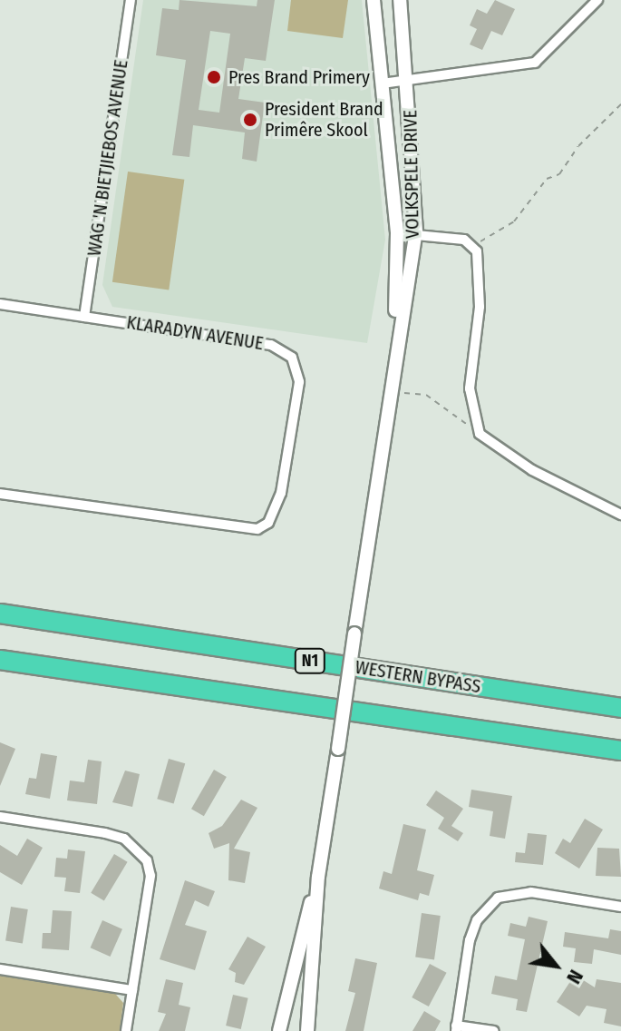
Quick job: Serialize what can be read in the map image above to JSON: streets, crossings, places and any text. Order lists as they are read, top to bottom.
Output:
{
  "streets": {
    "highway": ["N1", "WESTERN BYPASS"],
    "street": ["WAG 'N BIETJIEBOS AVENUE", "VOLKSPELE DRIVE", "KLARADYN AVENUE"]
  },
  "crossings": [
    ["WAG 'N BIETJIEBOS AVENUE", "KLARADYN AVENUE"]
  ],
  "places": ["Pres Brand Primery", "President Brand Primêre Skool"],
  "north": "bottom right"
}
